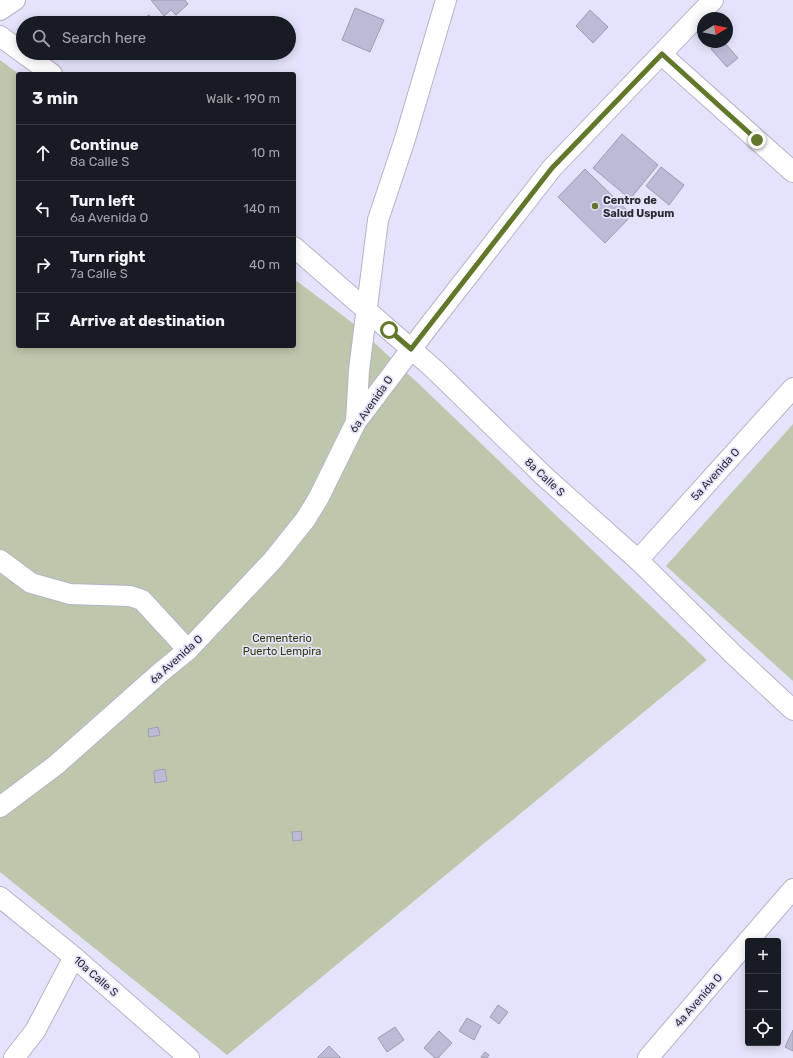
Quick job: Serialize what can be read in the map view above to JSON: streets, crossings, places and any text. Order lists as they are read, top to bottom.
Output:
{
  "streets": {
    "street": [
      "6a Avenida O",
      "5a Avenida O",
      "8a Calle S",
      "10a Calle S",
      "4a Avenida O"
    ]
  },
  "crossings": [
    ["6a Avenida O", "8a Calle S"],
    ["5a Avenida O", "8a Calle S"]
  ],
  "parks": ["Cementerio Puerto Lempira"],
  "places": ["Centro de Salud Uspum"],
  "north": "right",
  "page": {
    "search": "Search here",
    "heading": ["3 min", "Walk · 190 m"],
    "list": [
      ["Continue", "8a Calle S", "10 m"],
      ["Turn left", "6a Avenida O", "140 m"],
      ["Turn right", "7a Calle S", "40 m"],
      "Arrive at destination"
    ],
    "map_buttons": ["+", "−"]
  }
}
